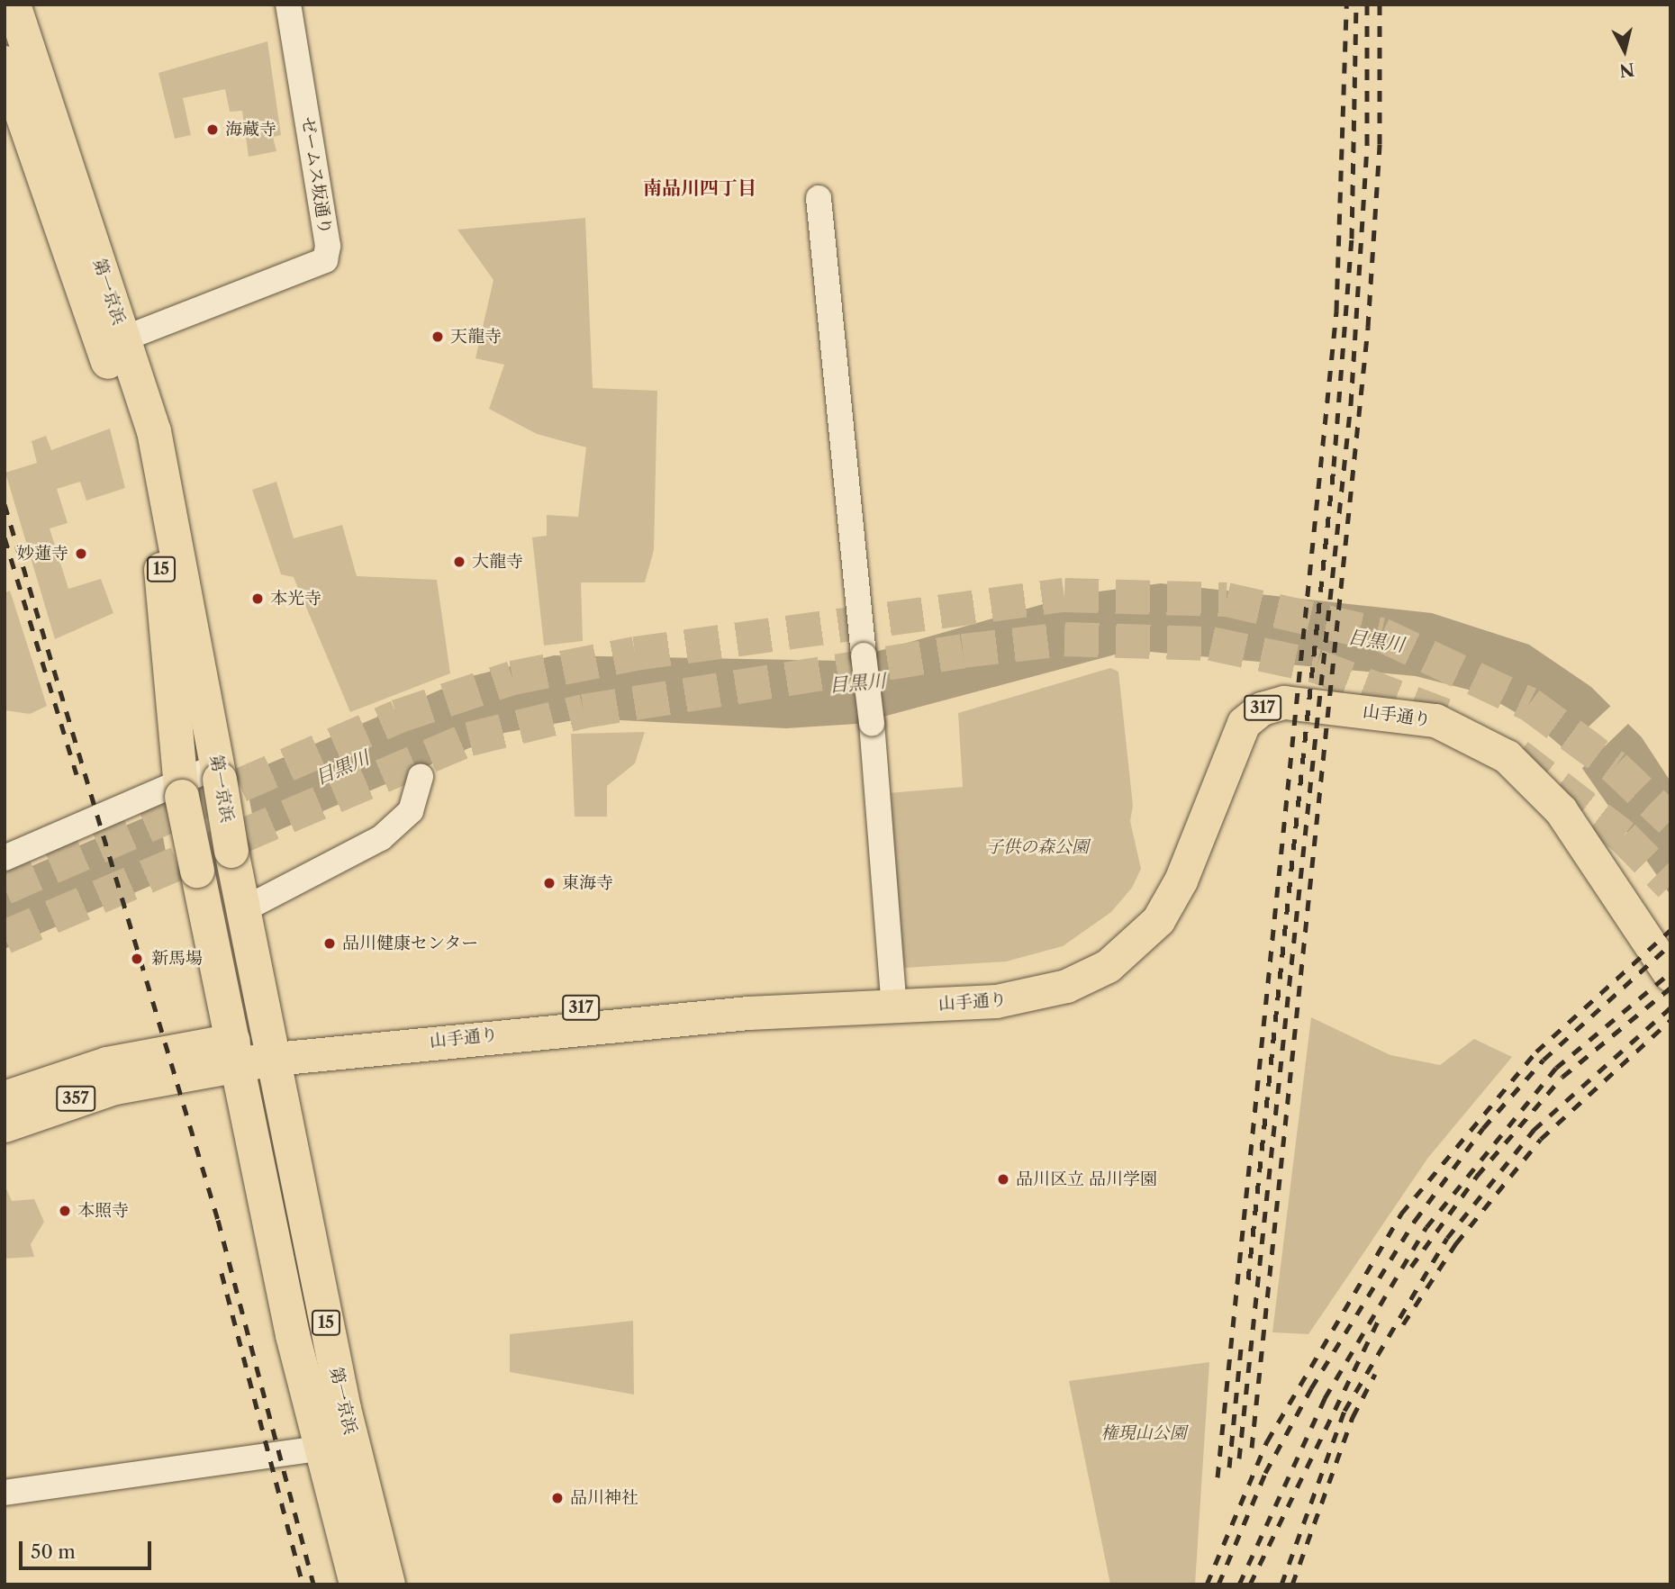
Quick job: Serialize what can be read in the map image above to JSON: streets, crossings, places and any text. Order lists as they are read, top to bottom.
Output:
{
  "streets": {
    "highway": [
      "第一京浜",
      "15",
      "山手通り",
      "357"
    ],
    "main road": ["317"],
    "street": ["ゼームス坂通り"]
  },
  "crossings": [
    ["ゼームス坂通り", "第一京浜"],
    ["第一京浜", "山手通り"]
  ],
  "districts": ["南品川四丁目"],
  "water": ["目黒川"],
  "parks": ["子供の森公園", "権現山公園"],
  "places": [
    "海蔵寺",
    "天龍寺",
    "妙蓮寺",
    "大龍寺",
    "本光寺",
    "東海寺",
    "品川健康センター",
    "新馬場",
    "品川区立 品川学園",
    "本照寺",
    "品川神社"
  ],
  "scale_bar": "50 m",
  "north": "bottom"
}
